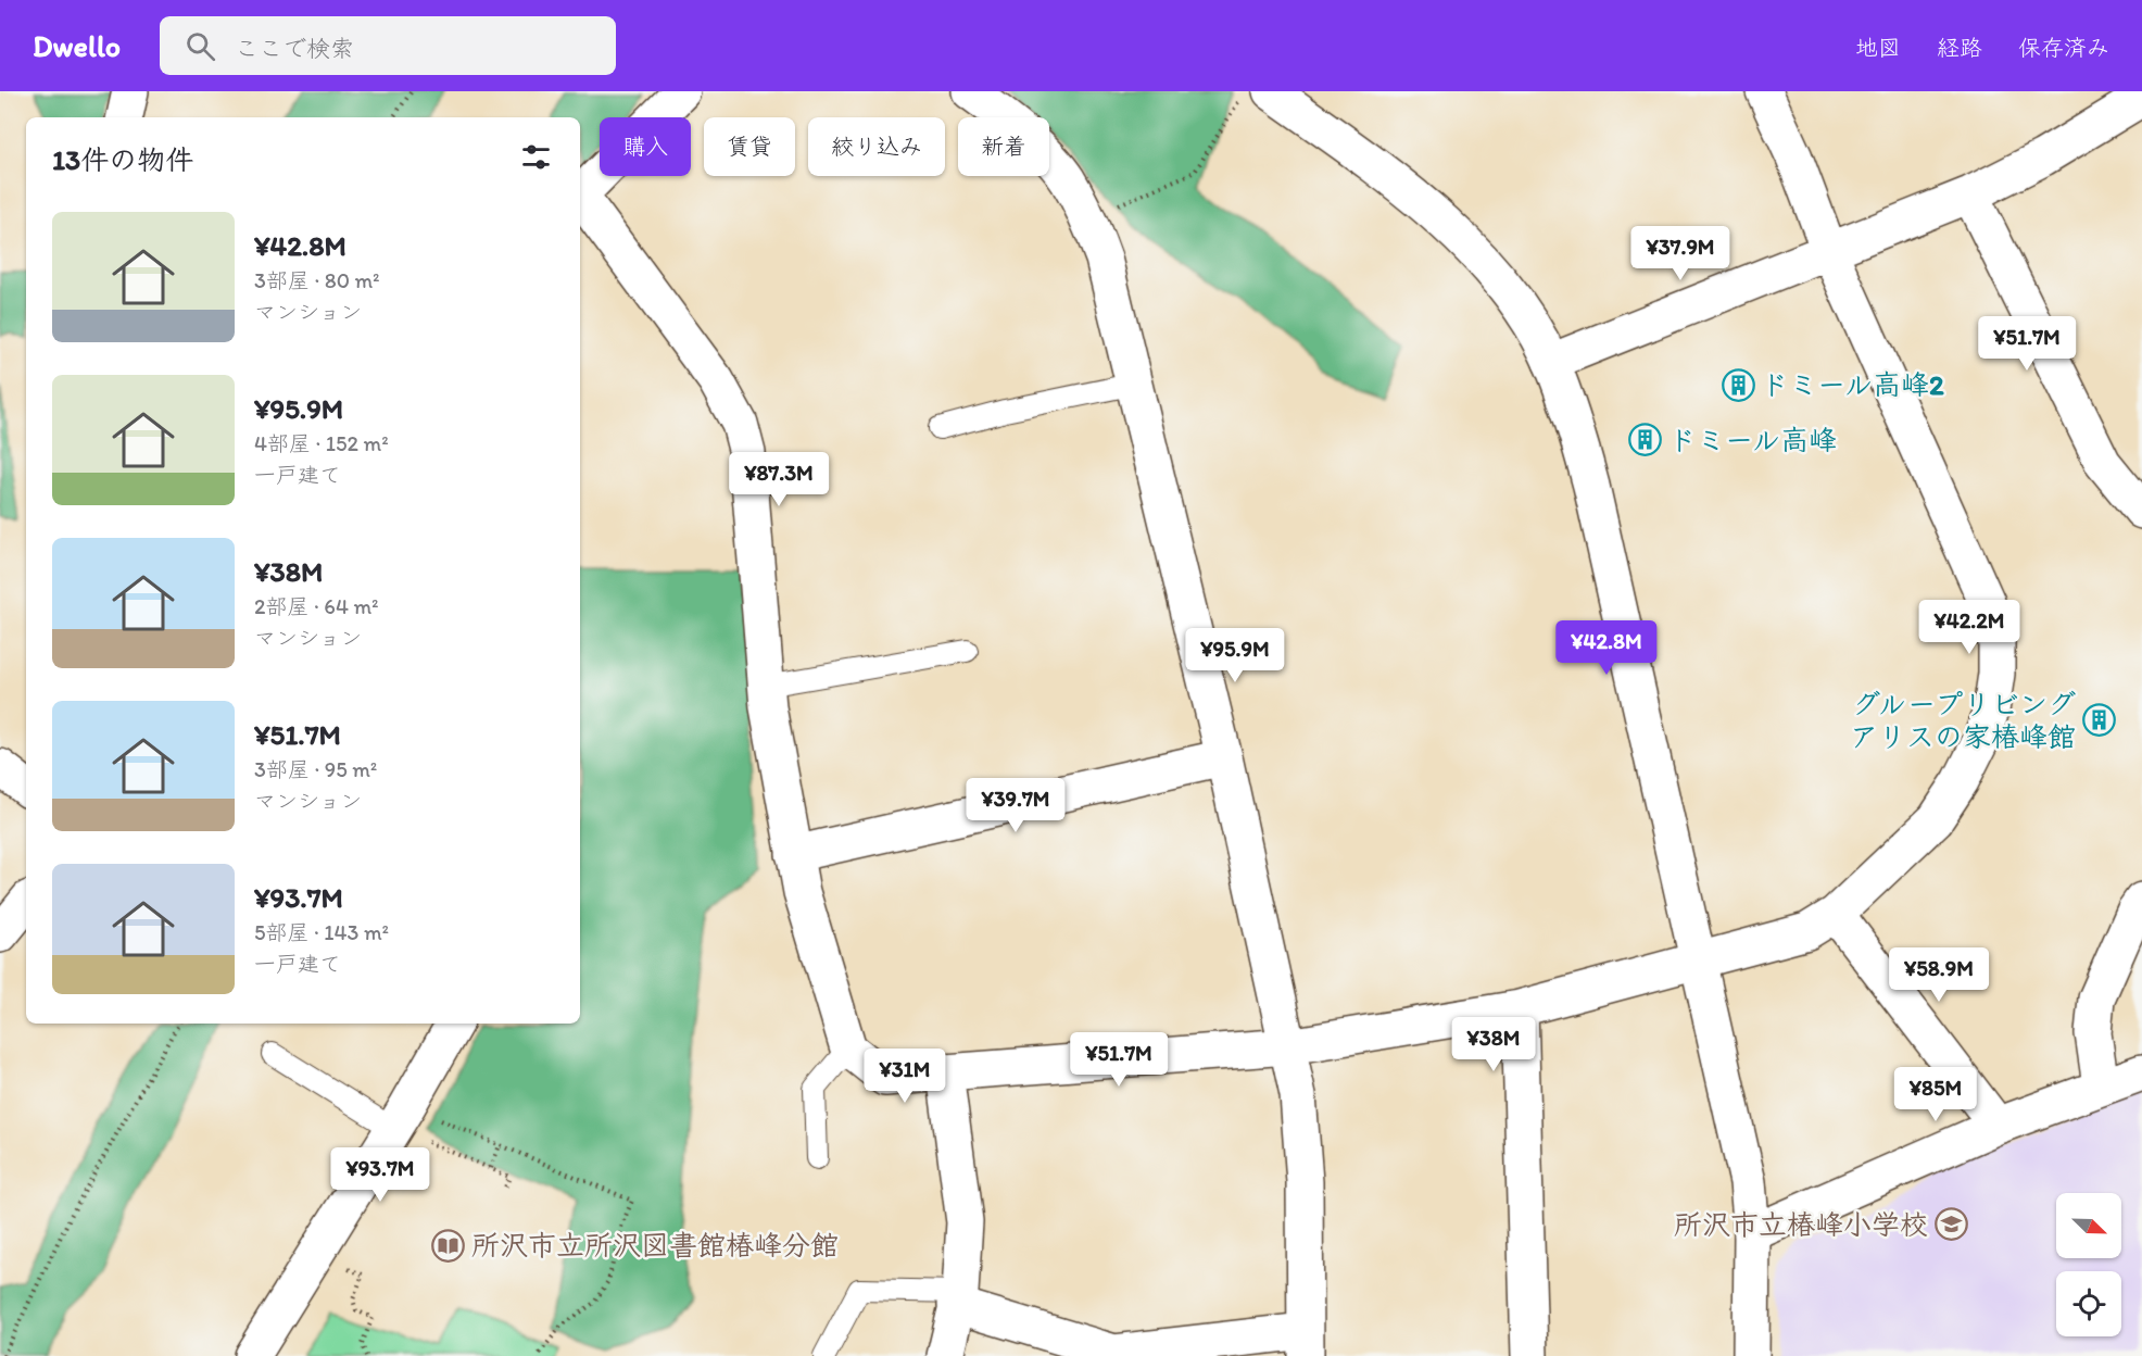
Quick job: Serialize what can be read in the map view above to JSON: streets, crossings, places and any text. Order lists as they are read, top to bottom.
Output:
{
  "places": {
    "building": ["ドミール高峰2", "ドミール高峰", "グループリビング アリスの家椿峰館"],
    "school or university": ["所沢市立椿峰小学校"],
    "library": ["所沢市立所沢図書館椿峰分館"]
  },
  "north": "bottom right",
  "page": {
    "header": "Dwello",
    "search": "ここで検索",
    "nav": ["地図", "経路", "保存済み"],
    "chip": [
      "購入",
      "賃貸",
      "絞り込み",
      "新着"
    ],
    "heading": "13件の物件",
    "list": [
      {
        "name": "¥42.8M",
        "note": "3部屋 · 80 m² · マンション"
      },
      {
        "name": "¥95.9M",
        "note": "4部屋 · 152 m² · 一戸建て"
      },
      {
        "name": "¥38M",
        "note": "2部屋 · 64 m² · マンション"
      },
      {
        "name": "¥51.7M",
        "note": "3部屋 · 95 m² · マンション"
      },
      {
        "name": "¥93.7M",
        "note": "5部屋 · 143 m² · 一戸建て"
      }
    ],
    "price": [
      "¥37.9M",
      "¥51.7M",
      "¥87.3M",
      "¥42.2M",
      "¥42.8M",
      "¥95.9M",
      "¥39.7M",
      "¥58.9M",
      "¥38M",
      "¥51.7M",
      "¥31M",
      "¥85M",
      "¥93.7M"
    ]
  }
}
